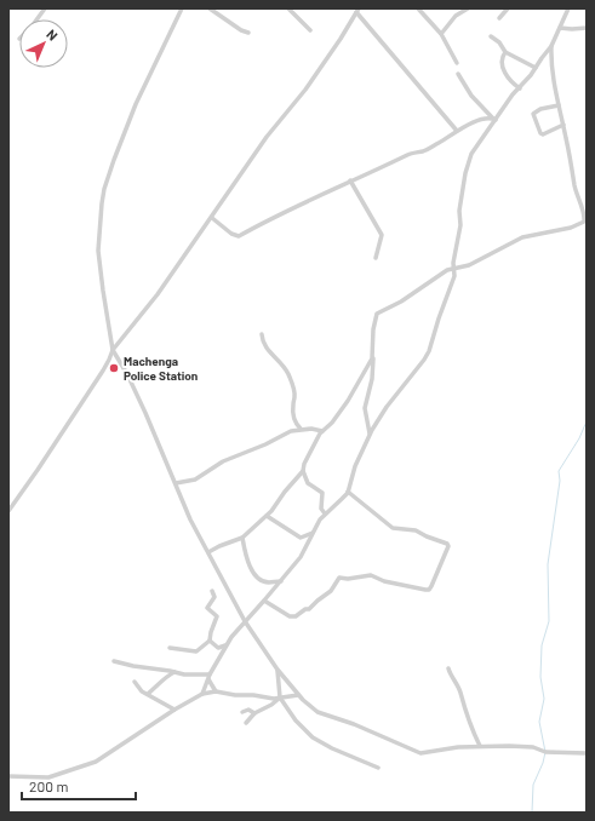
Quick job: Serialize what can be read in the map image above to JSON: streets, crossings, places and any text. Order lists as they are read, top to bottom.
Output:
{
  "places": ["Machenga Police Station"],
  "scale_bar": "200 m",
  "north": "top right"
}
